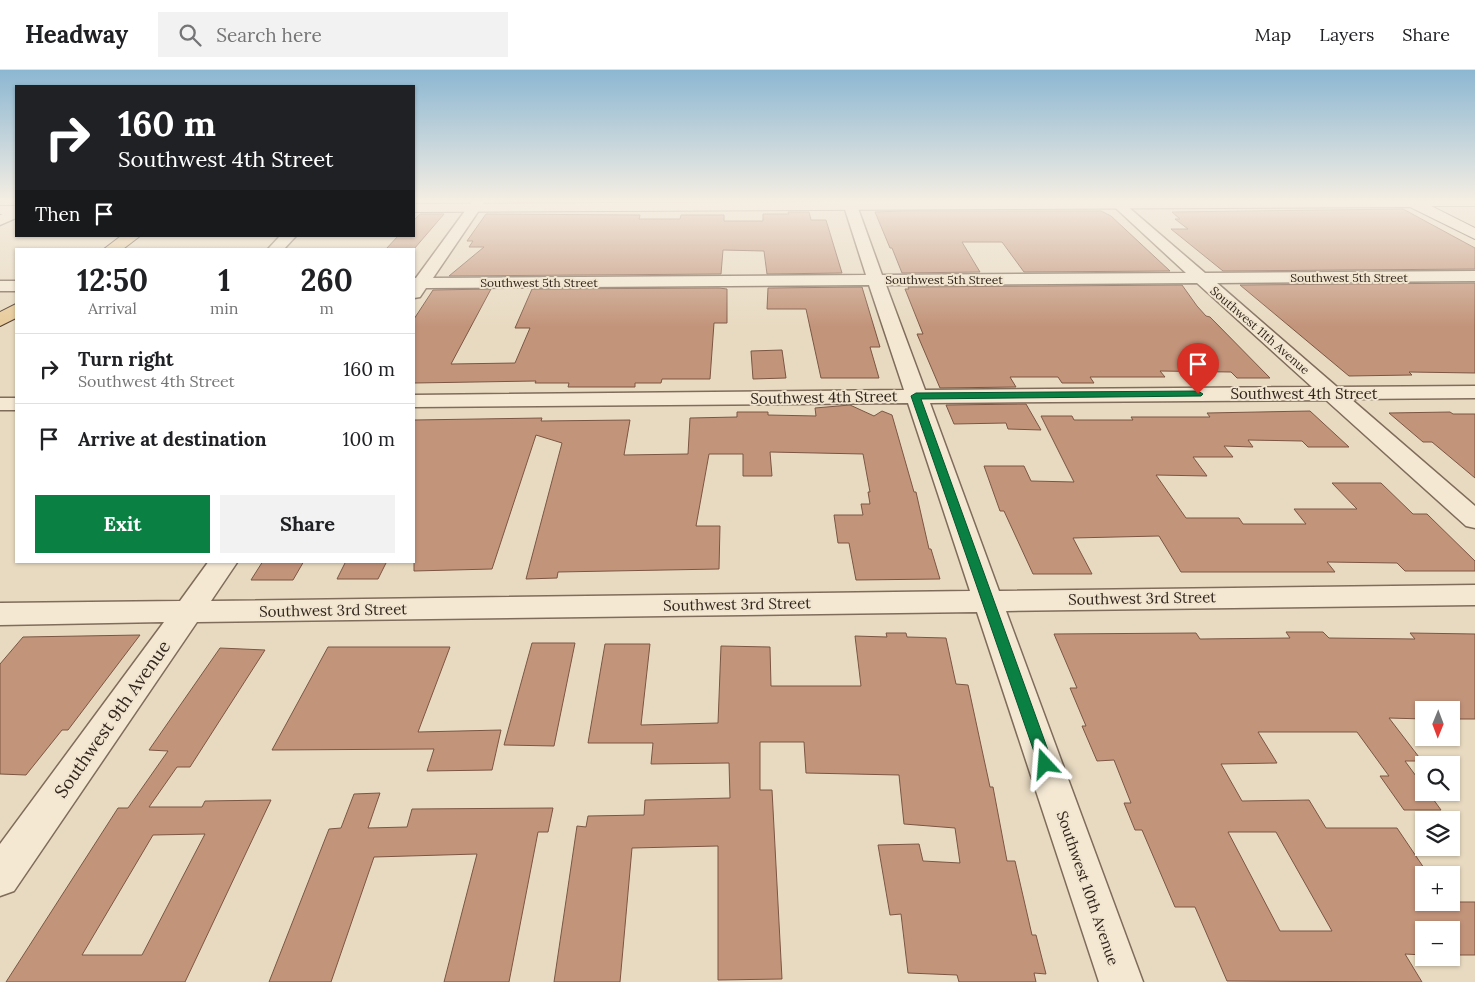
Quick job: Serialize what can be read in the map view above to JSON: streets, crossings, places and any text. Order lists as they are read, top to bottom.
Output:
{
  "streets": {
    "street": [
      "Southwest 5th Street",
      "Southwest 11th Avenue",
      "Southwest 4th Street",
      "Southwest 3rd Street",
      "Southwest 9th Avenue",
      "Southwest 10th Avenue"
    ]
  },
  "crossings": [
    ["Southwest 5th Street", "Southwest 11th Avenue"],
    ["Southwest 5th Street", "Southwest 10th Avenue"],
    ["Southwest 11th Avenue", "Southwest 4th Street"],
    ["Southwest 4th Street", "Southwest 10th Avenue"],
    ["Southwest 3rd Street", "Southwest 9th Avenue"],
    ["Southwest 3rd Street", "Southwest 10th Avenue"]
  ],
  "north": "bottom",
  "page": {
    "header": "Headway",
    "search": "Search here",
    "nav": ["Map", "Layers", "Share"],
    "turn": ["160 m", "Southwest 4th Street"],
    "then": "Then",
    "eta": [
      "12:50",
      "Arrival",
      "1",
      "min",
      "260",
      "m"
    ],
    "list": [
      {
        "name": "Turn right",
        "note": "Southwest 4th Street",
        "value": "160 m"
      },
      {
        "name": "Arrive at destination",
        "value": "100 m"
      }
    ],
    "buttons": ["Exit", "Share"],
    "map_buttons": ["+", "−"]
  }
}
